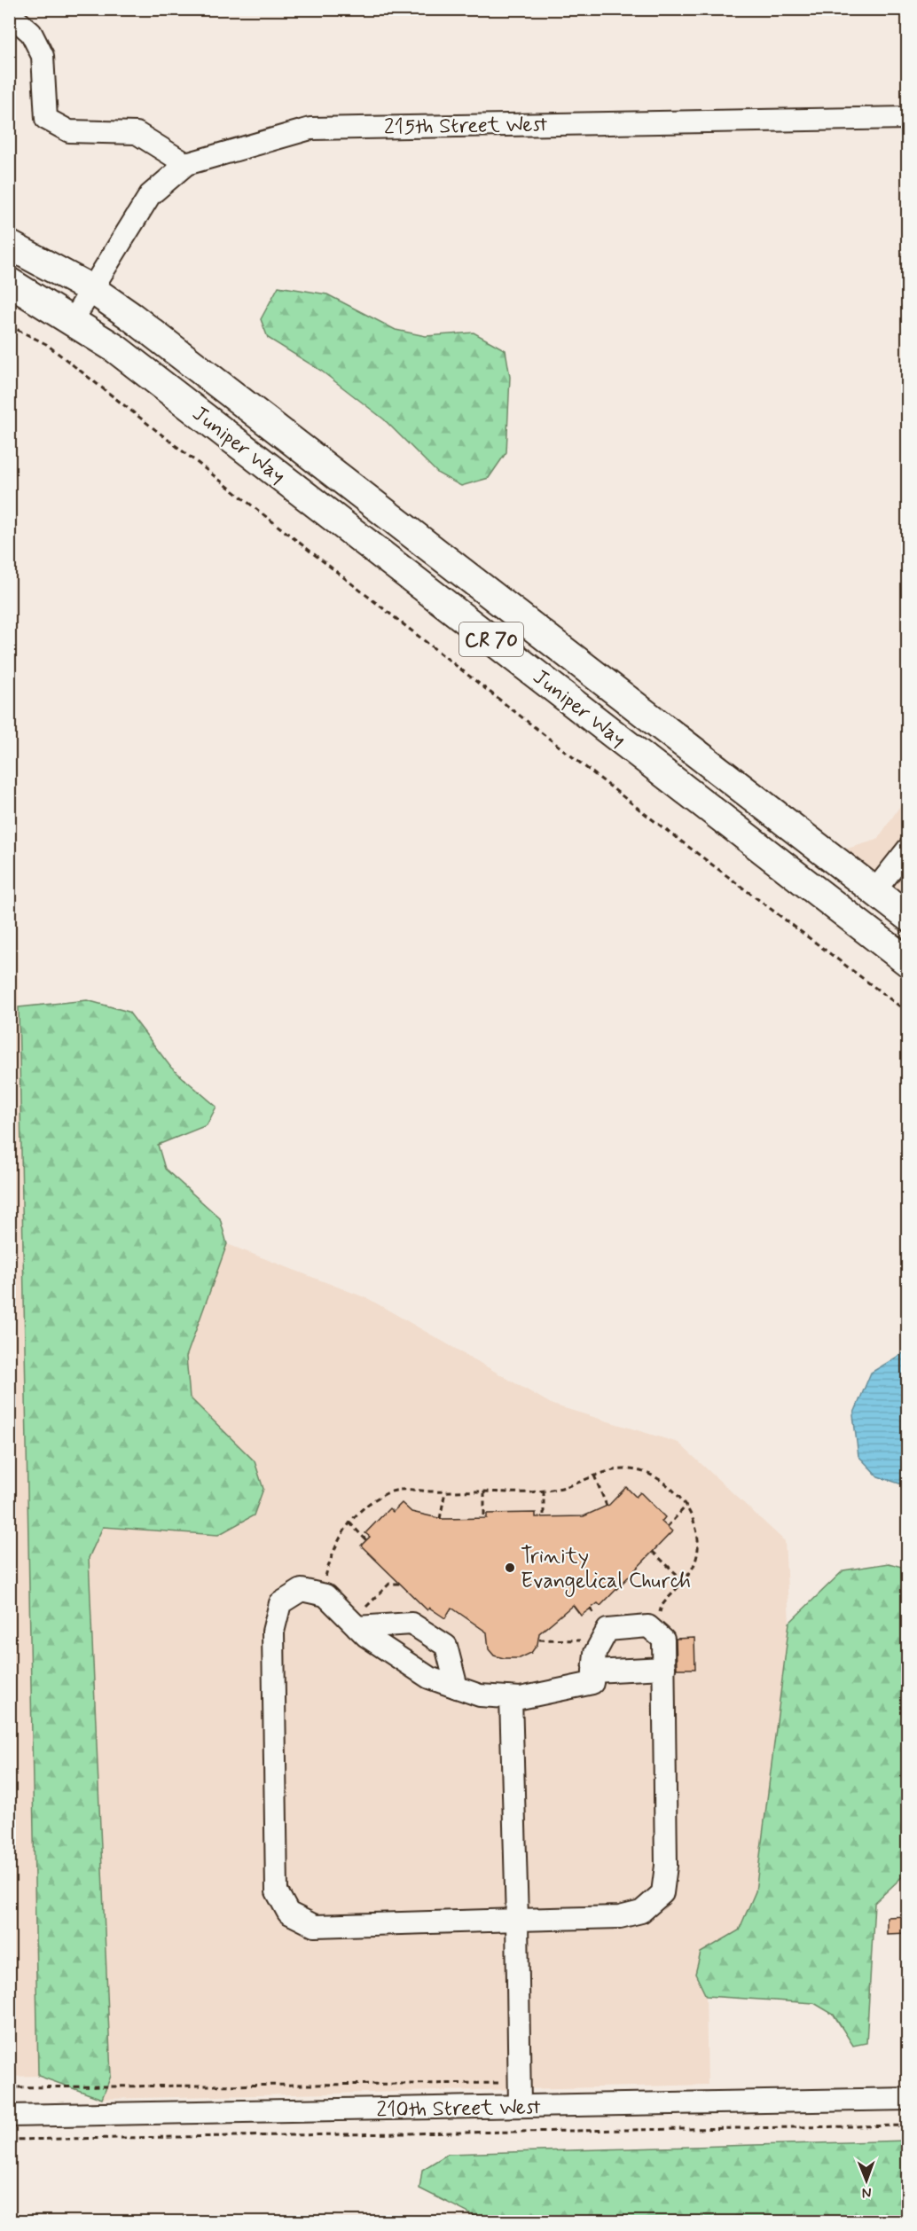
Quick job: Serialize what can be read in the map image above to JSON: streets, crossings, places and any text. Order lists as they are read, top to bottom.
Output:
{
  "streets": {
    "main road": ["Juniper Way", "CR 70"],
    "street": ["215th Street West", "210th Street West"]
  },
  "crossings": [
    ["215th Street West", "Juniper Way"],
    ["215th Street West", "CR 70"],
    ["Juniper Way", "CR 70"]
  ],
  "places": ["Trinity Evangelical Church"],
  "north": "bottom"
}
